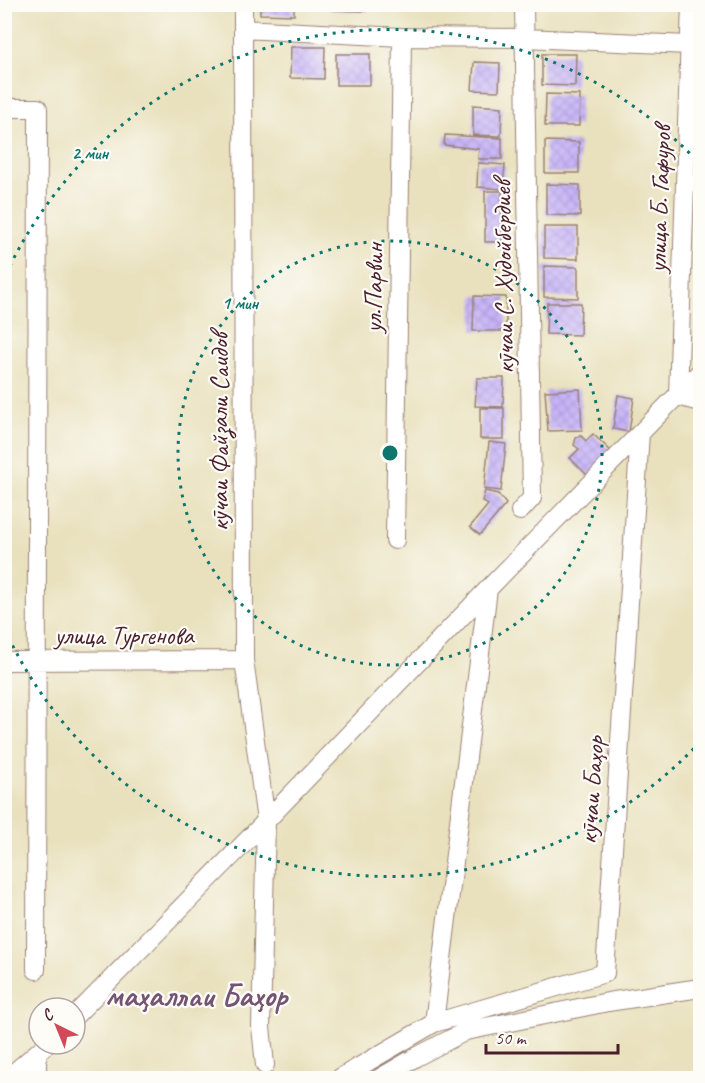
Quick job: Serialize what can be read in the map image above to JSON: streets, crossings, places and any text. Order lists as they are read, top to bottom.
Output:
{
  "streets": {
    "street": [
      "улица Б. Гафуров",
      "кӯчаи С. Худойбердиев",
      "ул.Парвин",
      "кӯчаи Файзали Саидов",
      "улица Тургенова",
      "кӯчаи Баҳор"
    ]
  },
  "crossings": [
    ["кӯчаи Файзали Саидов", "улица Тургенова"]
  ],
  "districts": ["маҳаллаи Баҳор"],
  "scale_bar": "50 m",
  "north": "top left",
  "rings": ["2 мин", "1 мин"]
}
